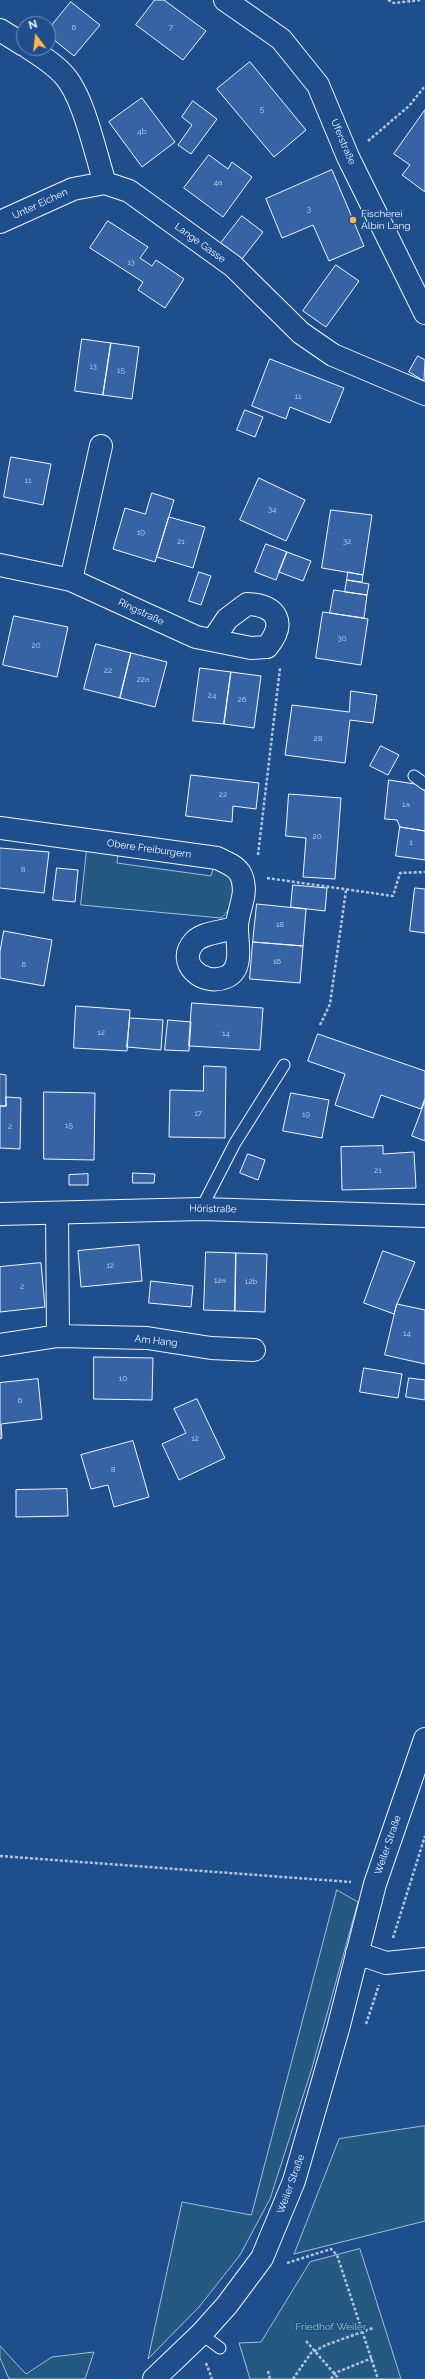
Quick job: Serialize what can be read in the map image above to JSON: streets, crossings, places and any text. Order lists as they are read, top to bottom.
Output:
{
  "streets": {
    "street": [
      "Uferstraße",
      "Unter Eichen",
      "Lange Gasse",
      "Ringstraße",
      "Obere Freiburgern",
      "Höristraße",
      "Am Hang",
      "Weiler Straße"
    ]
  },
  "crossings": [
    ["Unter Eichen", "Lange Gasse"]
  ],
  "parks": ["Friedhof Weiler"],
  "places": ["Fischerei Albin Lang"],
  "house_numbers": [
    "6",
    "7",
    "5",
    "4b",
    "4a",
    "3",
    "13",
    "13",
    "15",
    "11",
    "11",
    "34",
    "19",
    "21",
    "32",
    "30",
    "20",
    "22",
    "22a",
    "24",
    "26",
    "28",
    "22",
    "1a",
    "20",
    "1",
    "8",
    "18",
    "16",
    "6",
    "12",
    "14",
    "17",
    "19",
    "15",
    "2",
    "21",
    "12",
    "12a",
    "12b",
    "2",
    "14",
    "10",
    "6",
    "12",
    "8"
  ],
  "north": "top"
}
